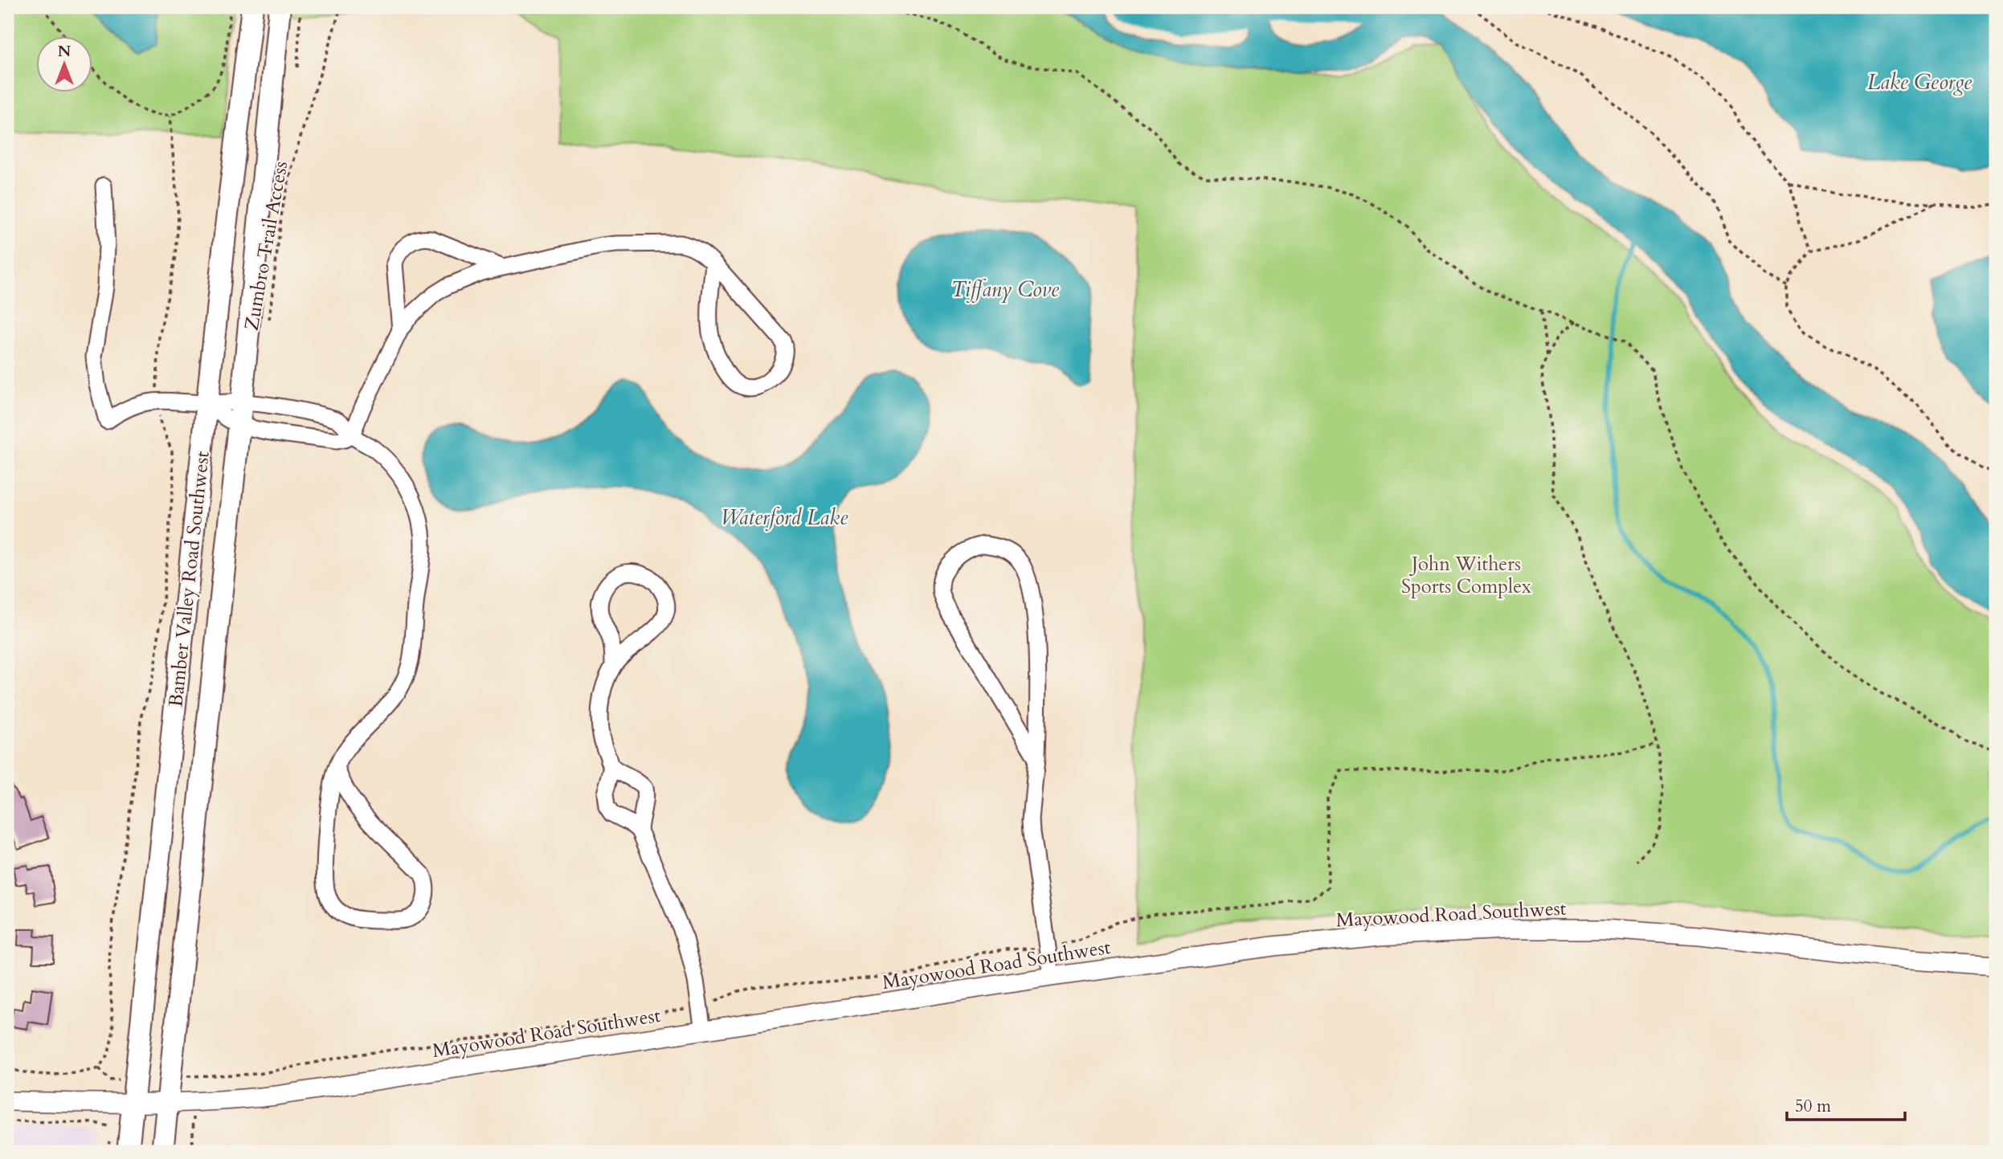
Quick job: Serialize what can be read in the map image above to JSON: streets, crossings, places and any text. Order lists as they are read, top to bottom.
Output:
{
  "streets": {
    "main road": ["Bamber Valley Road Southwest"],
    "street": ["Mayowood Road Southwest"],
    "path": ["Zumbro Trail Access"]
  },
  "crossings": [
    ["Bamber Valley Road Southwest", "Mayowood Road Southwest"]
  ],
  "water": ["Lake George", "Tiffany Cove", "Waterford Lake"],
  "parks": ["John Withers Sports Complex"],
  "scale_bar": "50 m",
  "north": "top"
}
